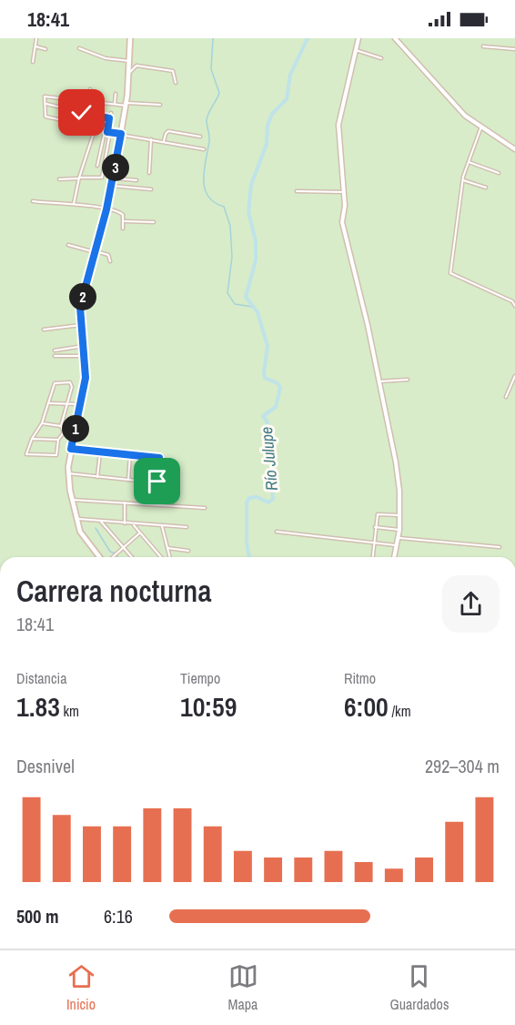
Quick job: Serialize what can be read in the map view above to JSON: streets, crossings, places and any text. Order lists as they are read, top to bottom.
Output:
{
  "water": ["Río Julupe"],
  "page": {
    "status": "18:41",
    "pins": ["3", "2", "1"],
    "heading": ["Carrera nocturna", "18:41"],
    "stats": [
      ["Distancia", "1.83 km"],
      ["Tiempo", "10:59"],
      ["Ritmo", "6:00 /km"]
    ],
    "chart": ["Desnivel", "292–304 m"],
    "list": [
      {
        "name": "500 m",
        "note": "6:16"
      }
    ],
    "tabs": ["Inicio", "Mapa", "Guardados"]
  }
}
